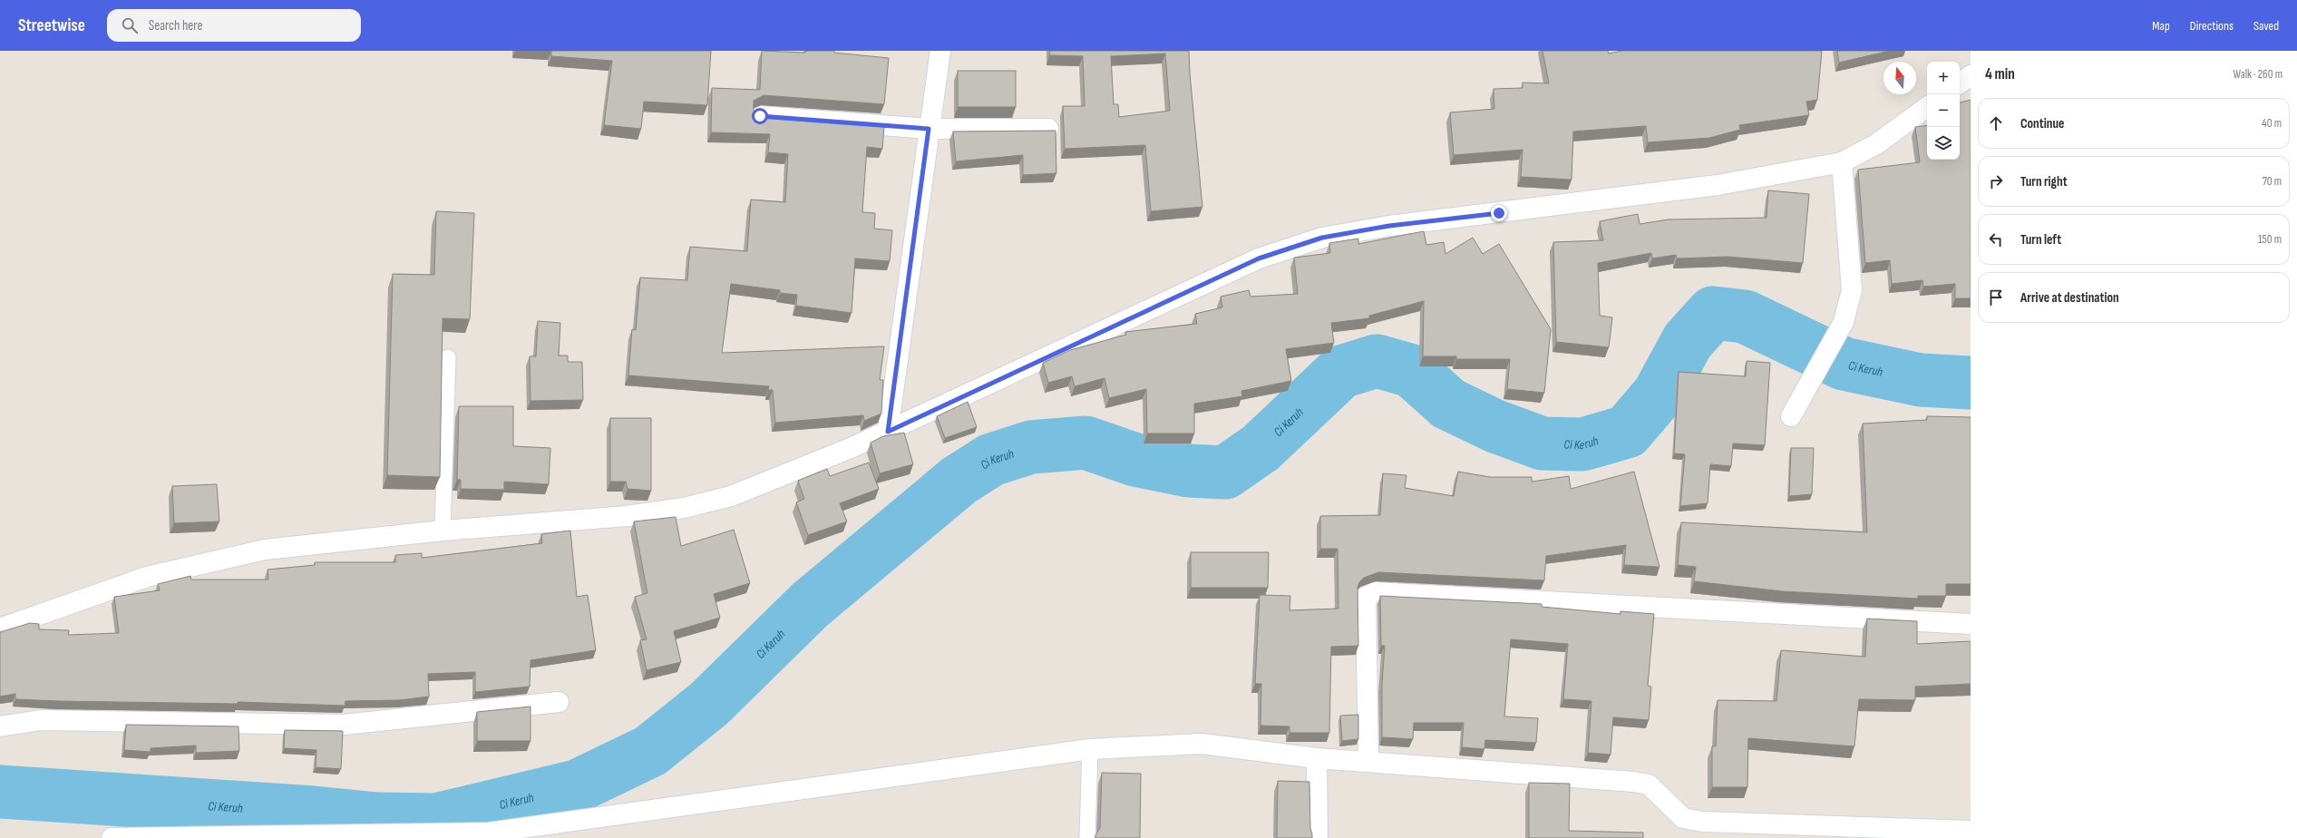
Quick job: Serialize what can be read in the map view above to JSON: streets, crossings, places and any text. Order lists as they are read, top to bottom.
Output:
{
  "water": ["Ci Keruh"],
  "north": "top",
  "page": {
    "header": "Streetwise",
    "search": "Search here",
    "nav": ["Map", "Directions", "Saved"],
    "heading": ["4 min", "Walk · 260 m"],
    "map_buttons": ["+", "−"],
    "list": [
      ["Continue", "40 m"],
      ["Turn right", "70 m"],
      ["Turn left", "150 m"],
      "Arrive at destination"
    ]
  }
}
